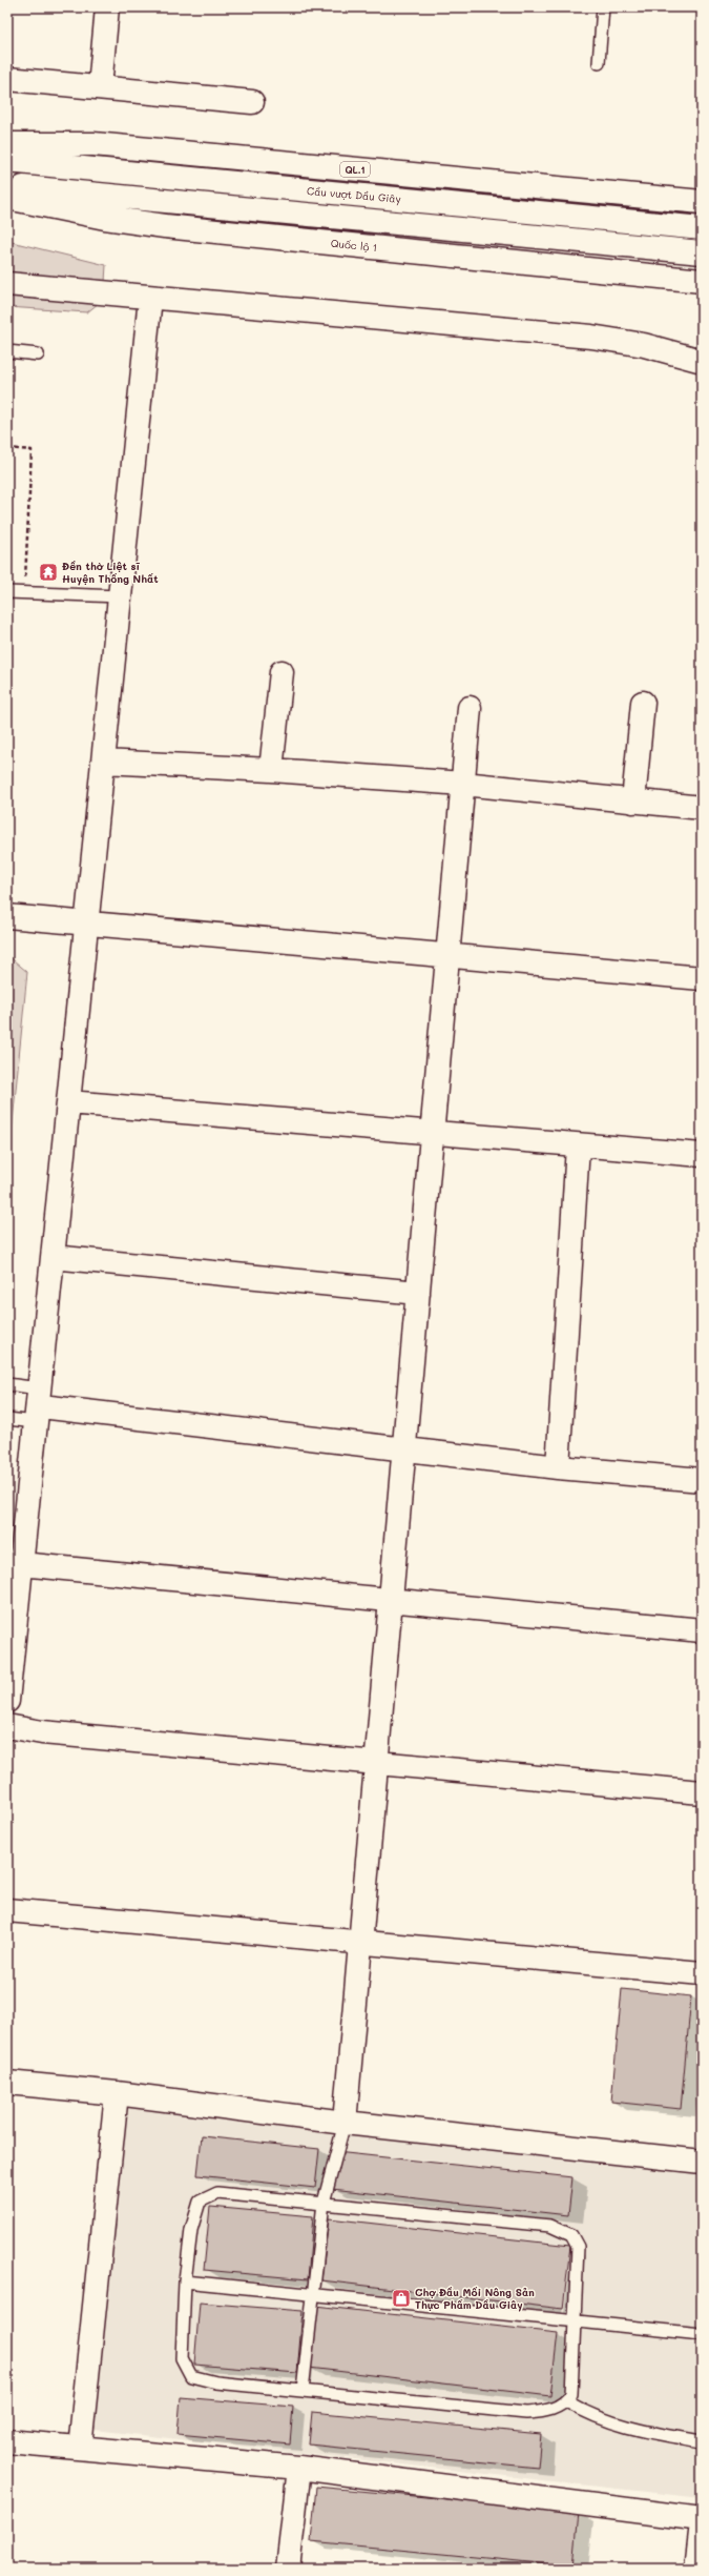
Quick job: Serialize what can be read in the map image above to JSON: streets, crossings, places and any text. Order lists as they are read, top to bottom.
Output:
{
  "streets": {
    "main road": ["QL.1", "Cầu vượt Dầu Giây", "Quốc lộ 1"]
  },
  "places": {
    "temple": ["Đền thờ Liệt sĩ Huyện Thống Nhất"],
    "shop": ["Chợ Đầu Mối Nông Sản Thực Phẩm Dầu Giây"]
  }
}
